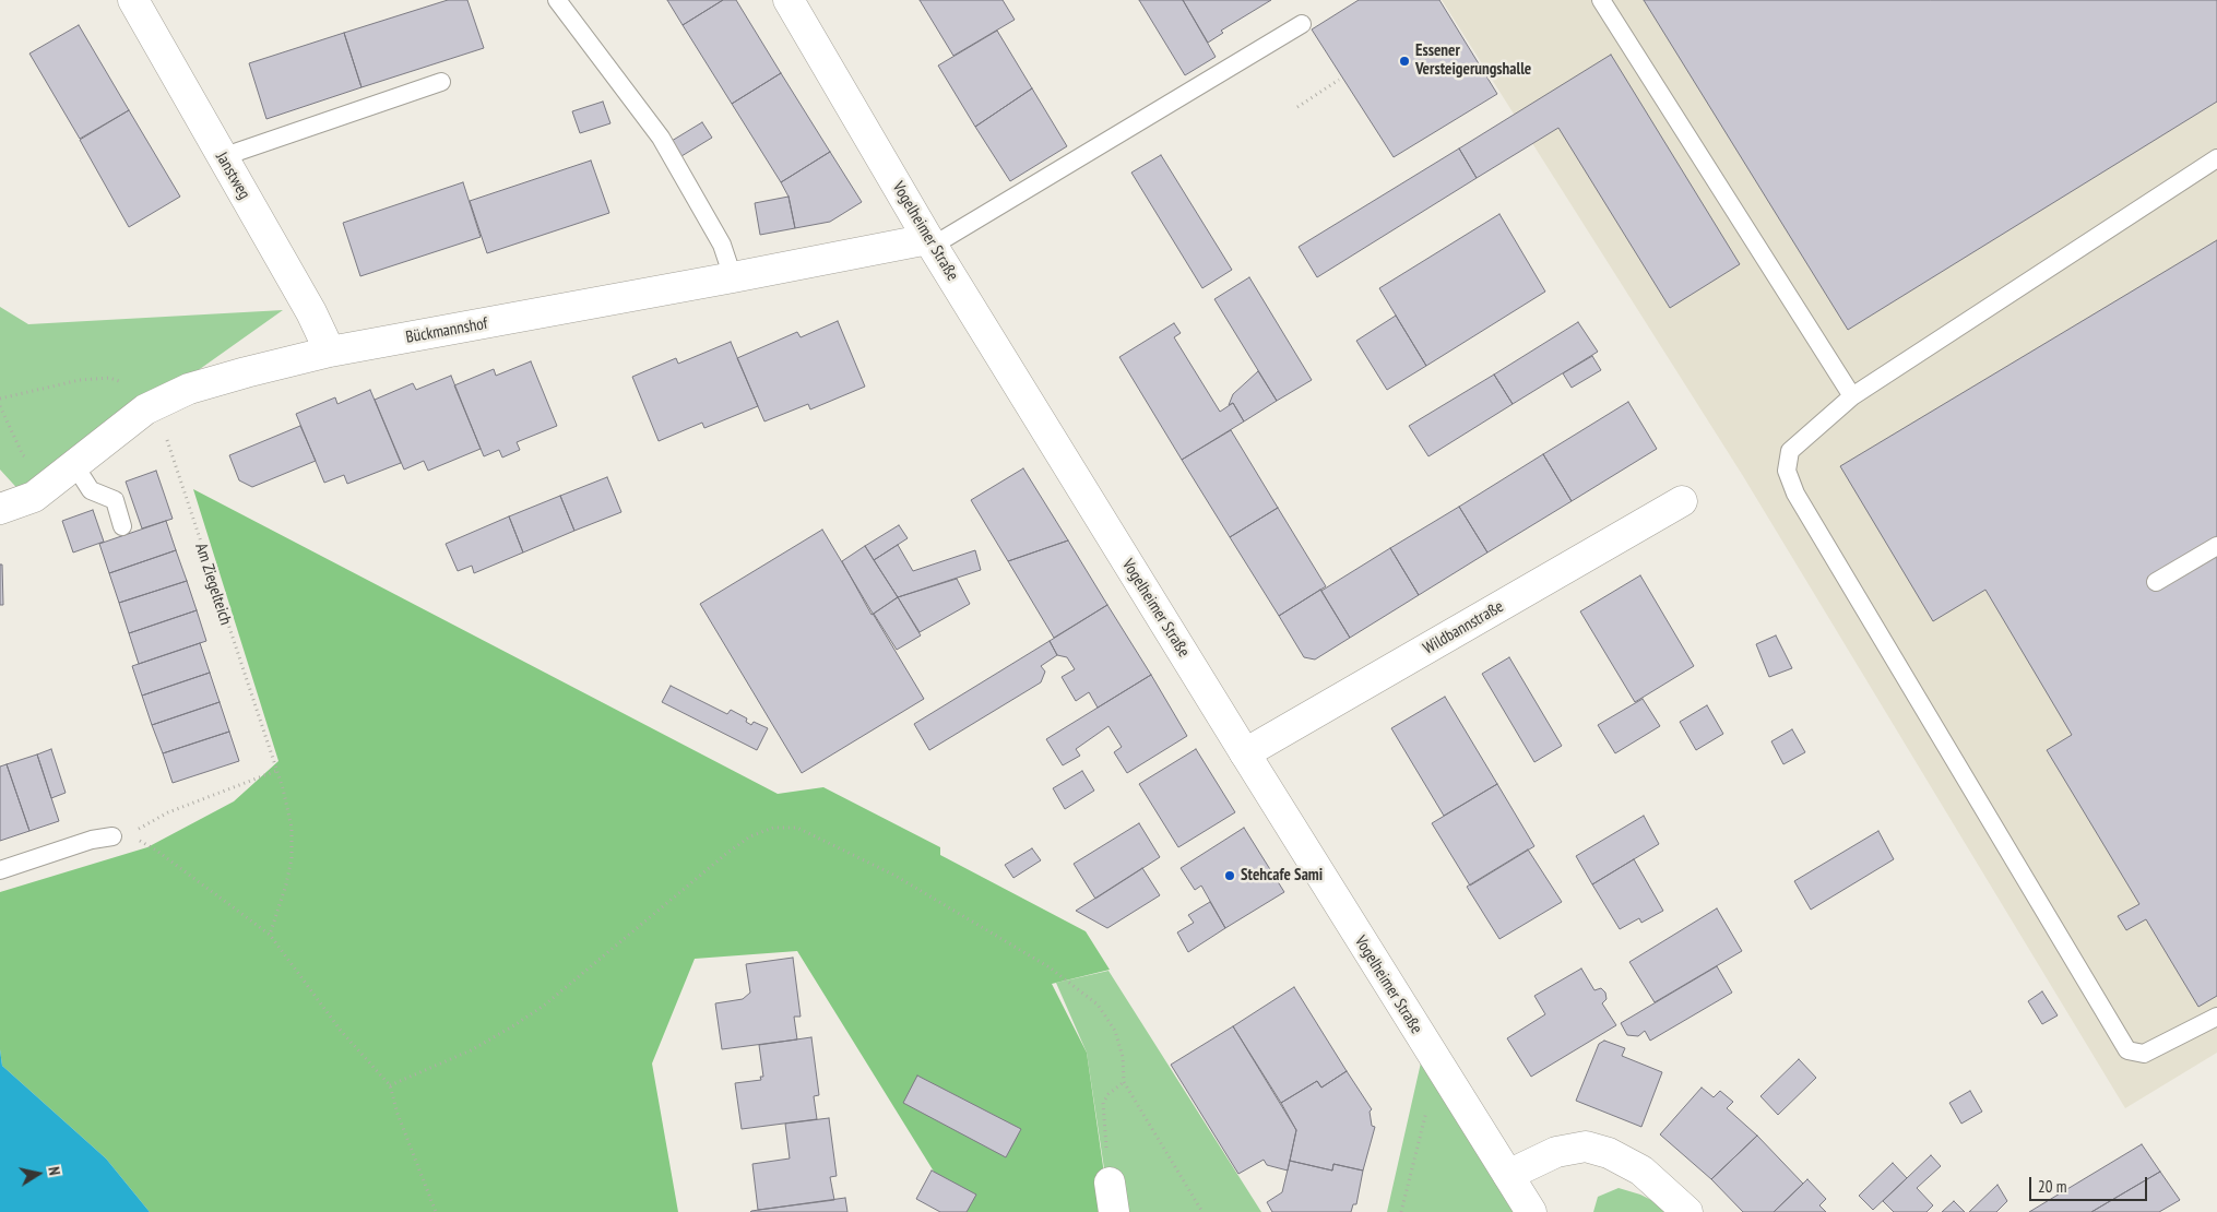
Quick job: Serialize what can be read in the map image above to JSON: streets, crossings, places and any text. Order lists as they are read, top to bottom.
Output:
{
  "streets": {
    "street": [
      "Janstweg",
      "Vogelheimer Straße",
      "Bückmannshof",
      "Wildbannstraße"
    ],
    "path": ["Am Ziegelteich"]
  },
  "crossings": [
    ["Janstweg", "Bückmannshof"],
    ["Vogelheimer Straße", "Bückmannshof"],
    ["Vogelheimer Straße", "Wildbannstraße"],
    ["Bückmannshof", "Am Ziegelteich"]
  ],
  "places": ["Essener Versteigerungshalle", "Stehcafe Sami"],
  "scale_bar": "20 m",
  "north": "right"
}
